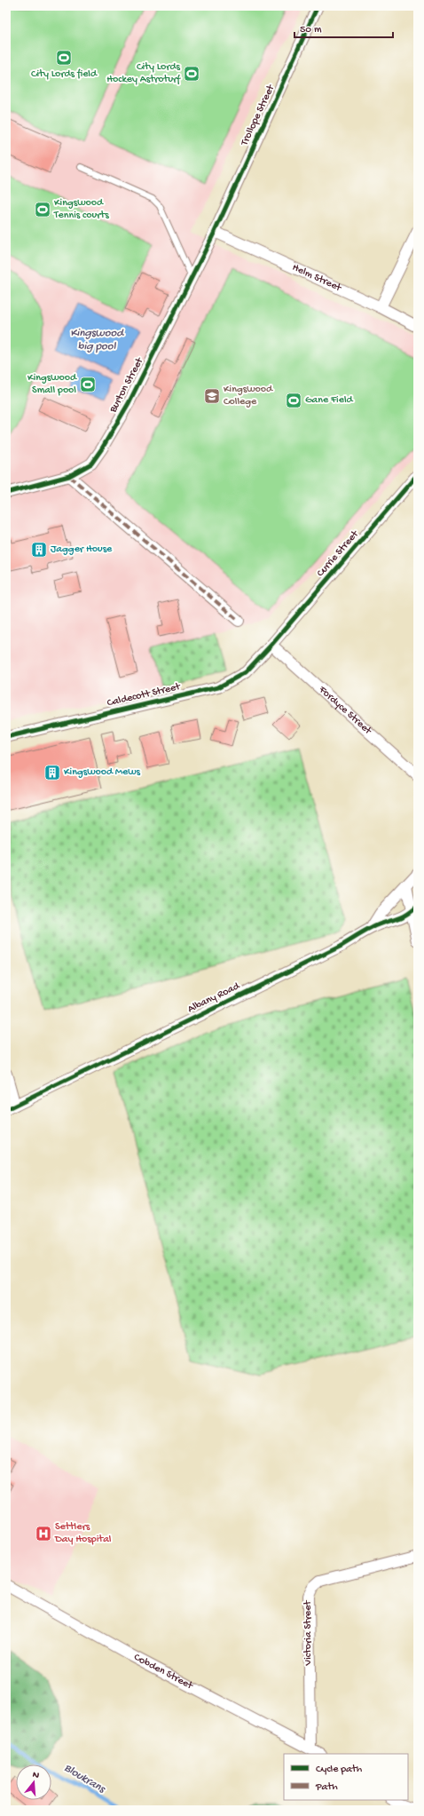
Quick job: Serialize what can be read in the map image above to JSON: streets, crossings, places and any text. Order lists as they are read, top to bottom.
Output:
{
  "streets": {
    "street": [
      "Trollope Street",
      "Helm Street",
      "Burton Street",
      "Currie Street",
      "Caldecott Street",
      "Fordyce Street",
      "Albany Road",
      "Victoria Street",
      "Cobden Street"
    ]
  },
  "crossings": [
    ["Trollope Street", "Helm Street"],
    ["Trollope Street", "Burton Street"],
    ["Helm Street", "Burton Street"],
    ["Currie Street", "Caldecott Street"],
    ["Currie Street", "Fordyce Street"],
    ["Caldecott Street", "Fordyce Street"],
    ["Victoria Street", "Cobden Street"]
  ],
  "water": ["Kingswood big pool", "Bloukrans"],
  "places": {
    "sports": [
      "City Lords field",
      "City Lords Hockey Astroturf",
      "Kingswood Tennis courts",
      "Kingswood Small pool",
      "Gane Field"
    ],
    "school or university": ["Kingswood College"],
    "building": ["Jagger House", "Kingswood Mews"],
    "hospital": ["Settlers Day Hospital"]
  },
  "legend": ["Cycle path", "Path"],
  "scale_bar": "50 m",
  "north": "top"
}
